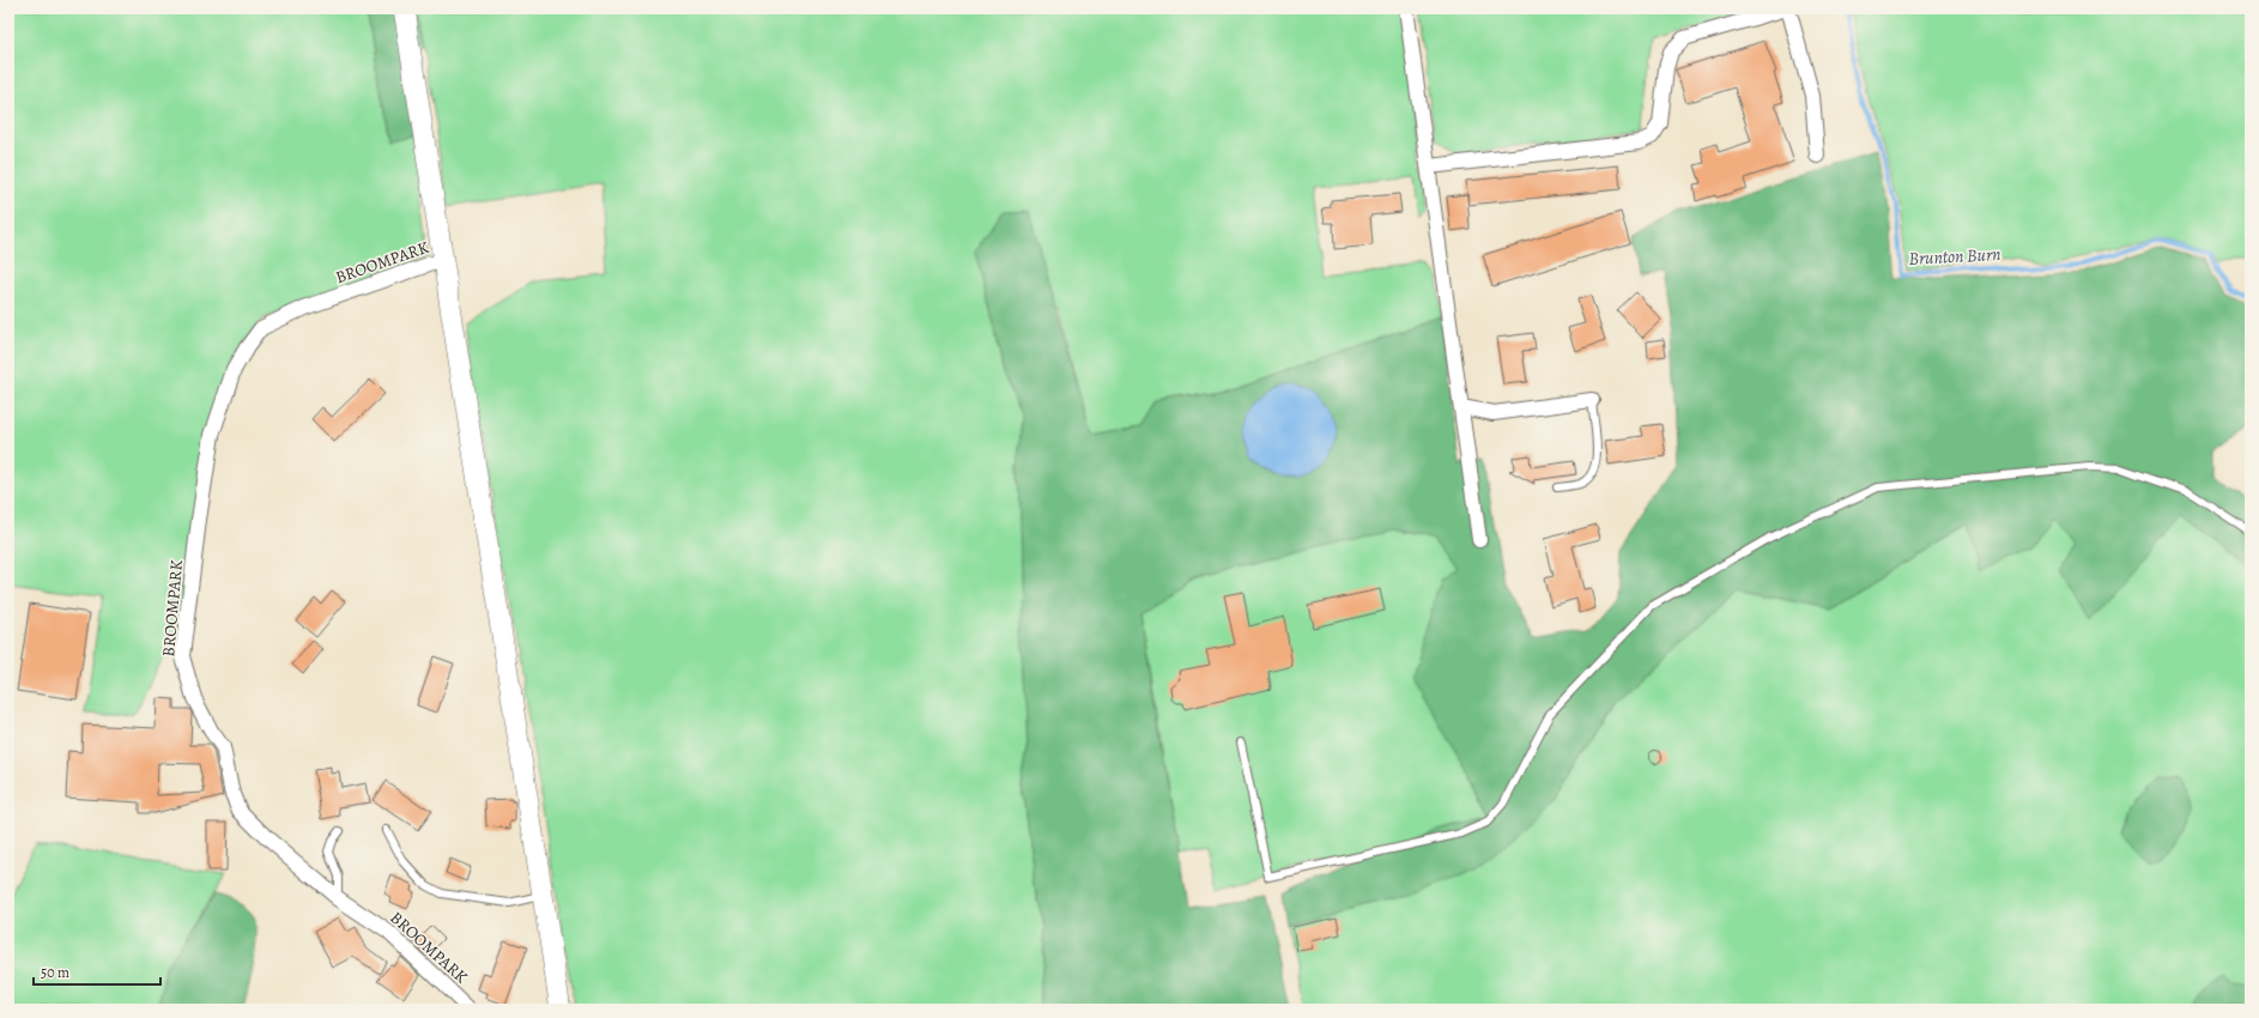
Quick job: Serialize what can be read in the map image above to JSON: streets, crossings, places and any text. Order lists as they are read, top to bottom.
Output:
{
  "streets": {
    "street": ["BROOMPARK"]
  },
  "water": ["Brunton Burn"],
  "scale_bar": "50 m"
}
